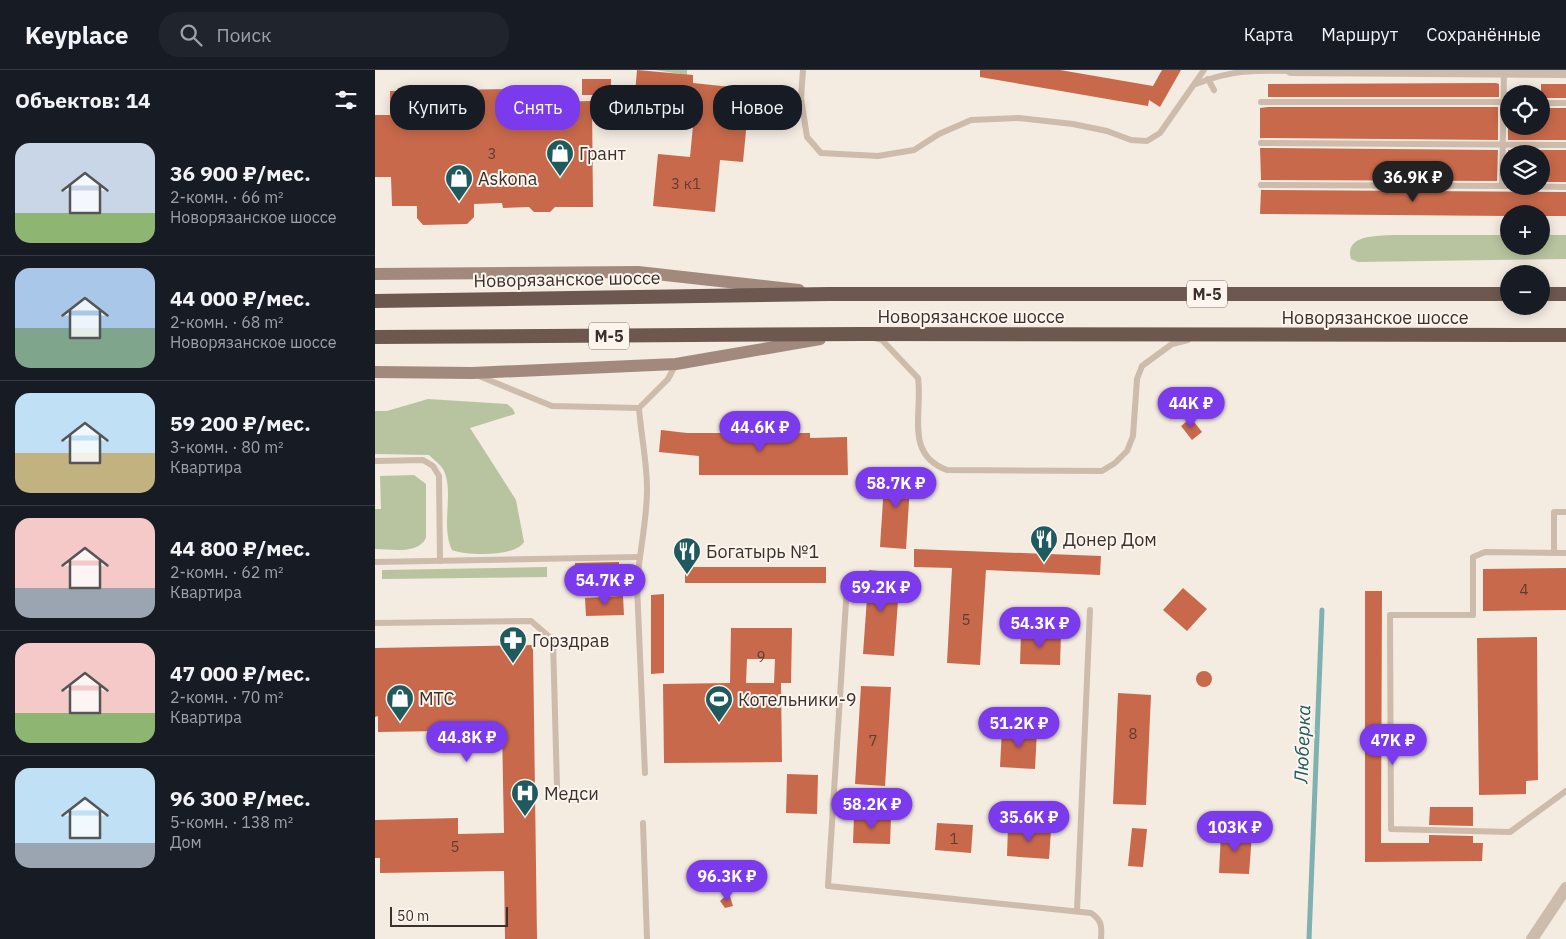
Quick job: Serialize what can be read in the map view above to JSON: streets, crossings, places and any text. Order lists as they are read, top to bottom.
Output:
{
  "streets": {
    "highway": ["Новорязанское шоссе", "М-5"]
  },
  "water": ["Люберка"],
  "places": {
    "shop": ["Грант", "Askona", "МТС"],
    "restaurant": ["Донер Дом", "Богатырь №1"],
    "pharmacy": ["Горздрав"],
    "sports": ["Котельники-9"],
    "hospital": ["Медси"]
  },
  "house_numbers": [
    "3",
    "3 к1",
    "4",
    "5",
    "9",
    "8",
    "7",
    "1",
    "5"
  ],
  "scale_bar": "50 m",
  "page": {
    "header": "Keyplace",
    "search": "Поиск",
    "nav": ["Карта", "Маршрут", "Сохранённые"],
    "heading": "Объектов: 14",
    "map_buttons": ["+", "−"],
    "chip": [
      "Купить",
      "Снять",
      "Фильтры",
      "Новое"
    ],
    "list": [
      {
        "name": "36 900 ₽/мес.",
        "note": "2-комн. · 66 m² · Новорязанское шоссе"
      },
      {
        "name": "44 000 ₽/мес.",
        "note": "2-комн. · 68 m² · Новорязанское шоссе"
      },
      {
        "name": "59 200 ₽/мес.",
        "note": "3-комн. · 80 m² · Квартира"
      },
      {
        "name": "44 800 ₽/мес.",
        "note": "2-комн. · 62 m² · Квартира"
      },
      {
        "name": "47 000 ₽/мес.",
        "note": "2-комн. · 70 m² · Квартира"
      },
      {
        "name": "96 300 ₽/мес.",
        "note": "5-комн. · 138 m² · Дом"
      }
    ],
    "price": [
      "36.9K ₽",
      "44K ₽",
      "44.6K ₽",
      "58.7K ₽",
      "54.7K ₽",
      "59.2K ₽",
      "54.3K ₽",
      "51.2K ₽",
      "44.8K ₽",
      "47K ₽",
      "58.2K ₽",
      "35.6K ₽",
      "103K ₽",
      "96.3K ₽"
    ],
    "scale": "50 m"
  }
}
